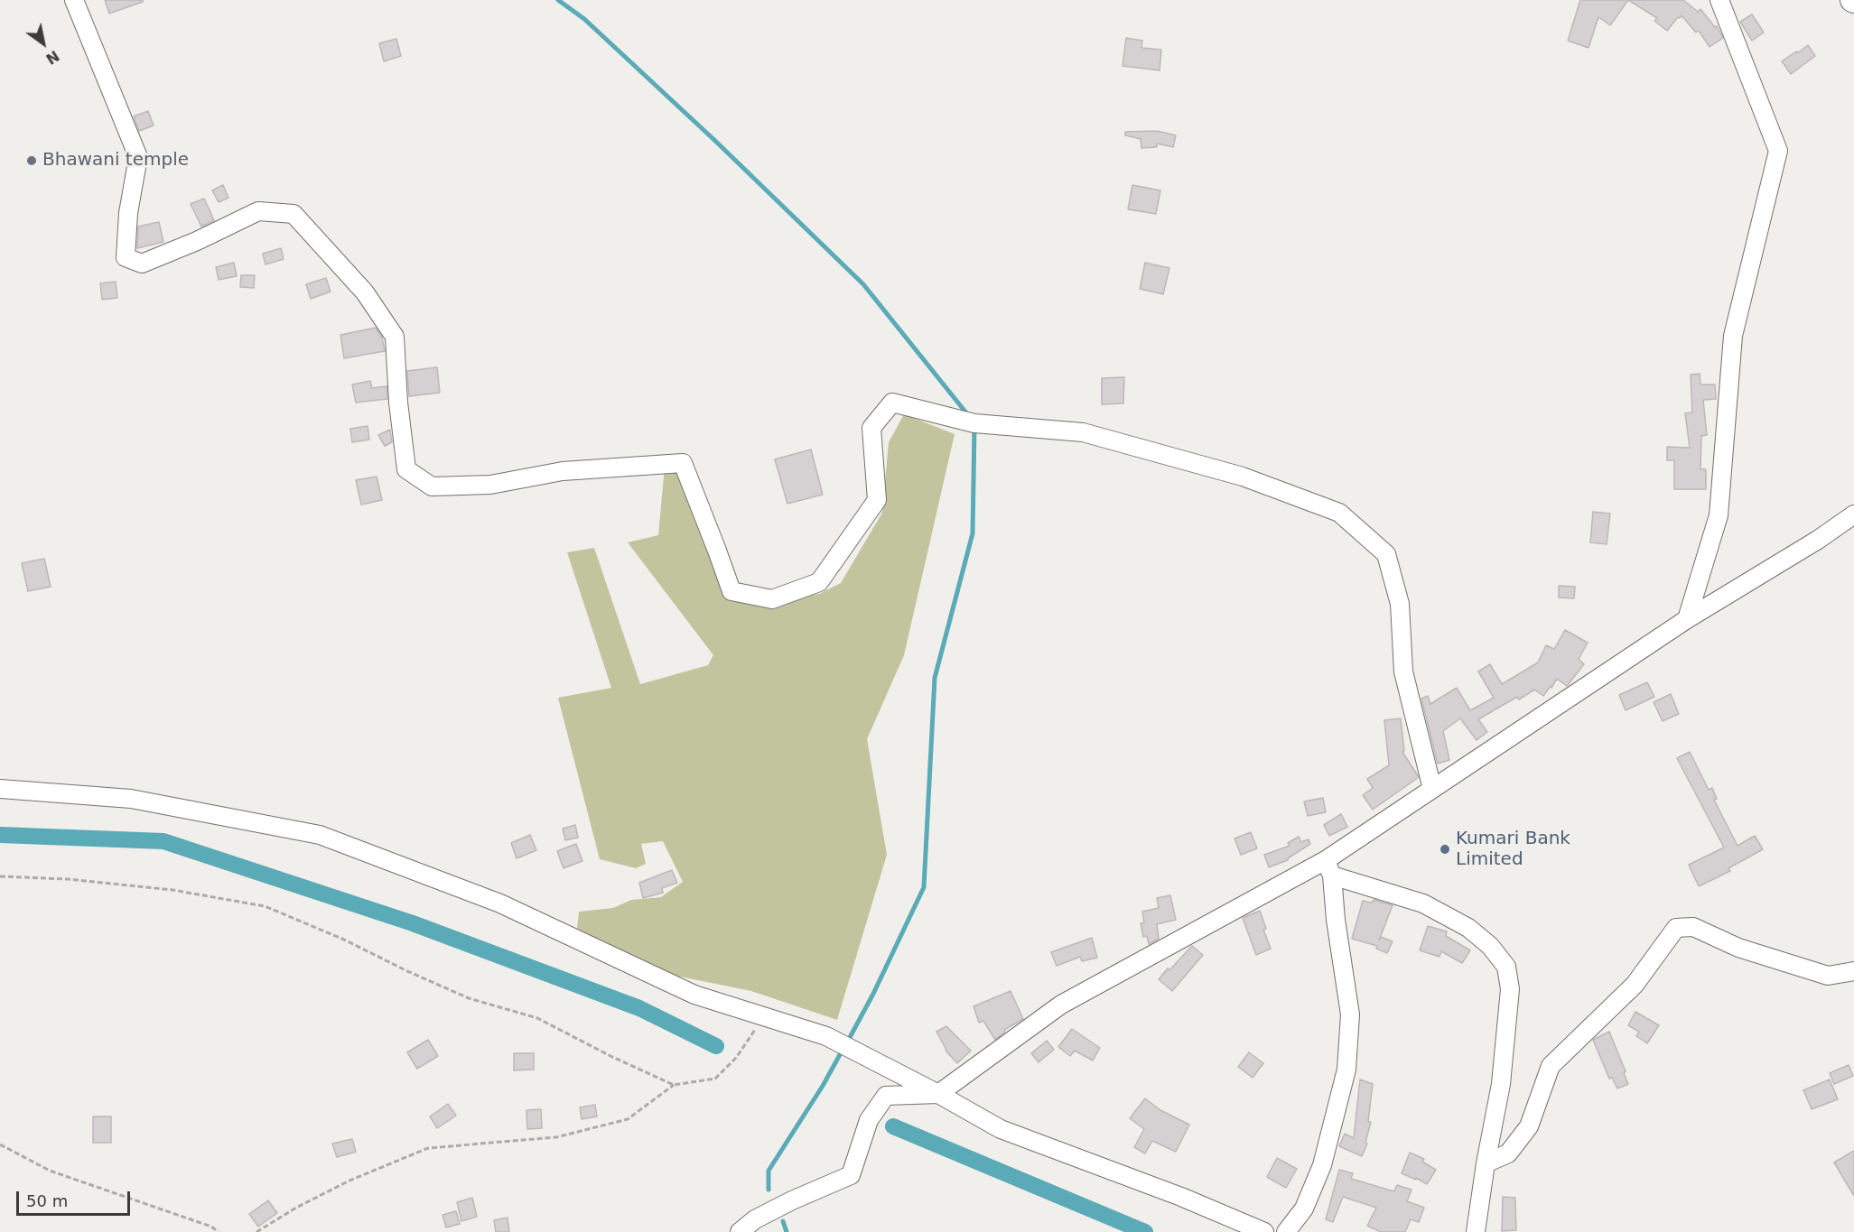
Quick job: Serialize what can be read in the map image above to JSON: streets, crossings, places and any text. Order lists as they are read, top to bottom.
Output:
{
  "places": ["Bhawani temple", "Kumari Bank Limited"],
  "scale_bar": "50 m",
  "north": "bottom right"
}
